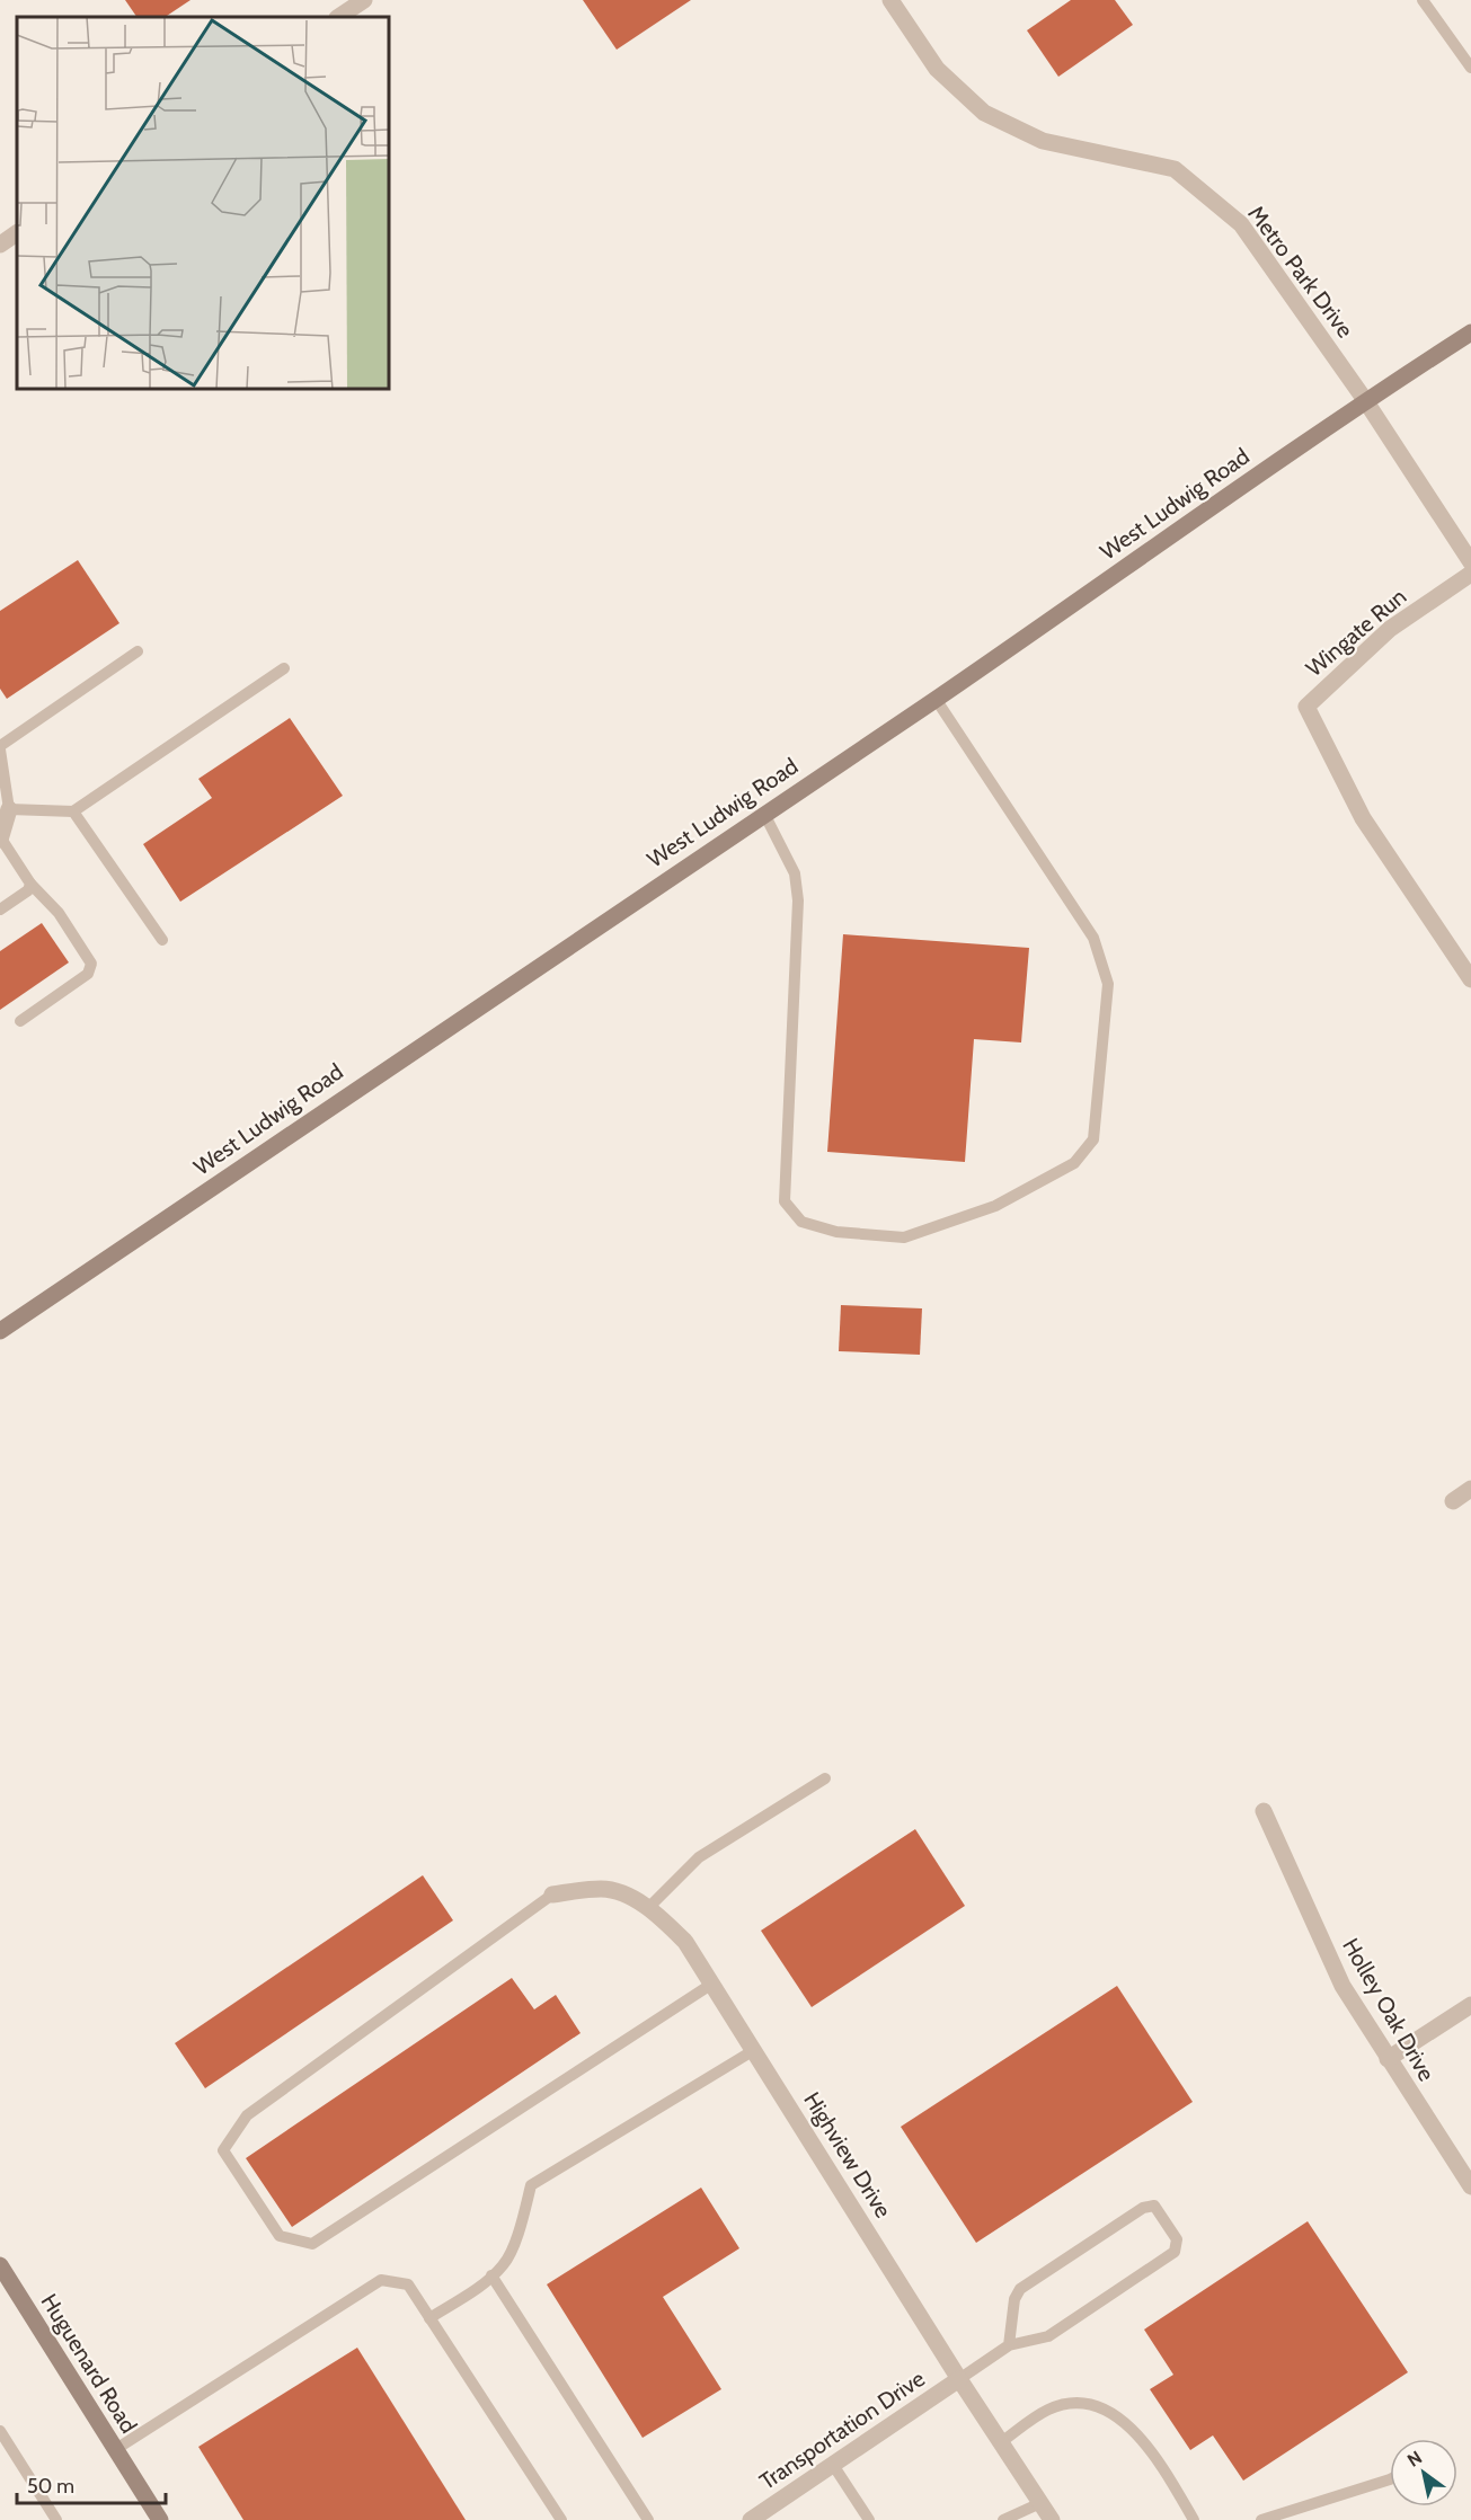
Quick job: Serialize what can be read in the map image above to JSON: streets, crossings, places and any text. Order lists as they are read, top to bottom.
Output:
{
  "streets": {
    "main road": ["West Ludwig Road", "Huguenard Road"],
    "street": [
      "Metro Park Drive",
      "Wingate Run",
      "Holley Oak Drive",
      "Highview Drive",
      "Transportation Drive"
    ]
  },
  "crossings": [
    ["Metro Park Drive", "West Ludwig Road"],
    ["Highview Drive", "Transportation Drive"]
  ],
  "scale_bar": "50 m",
  "north": "top left"
}
